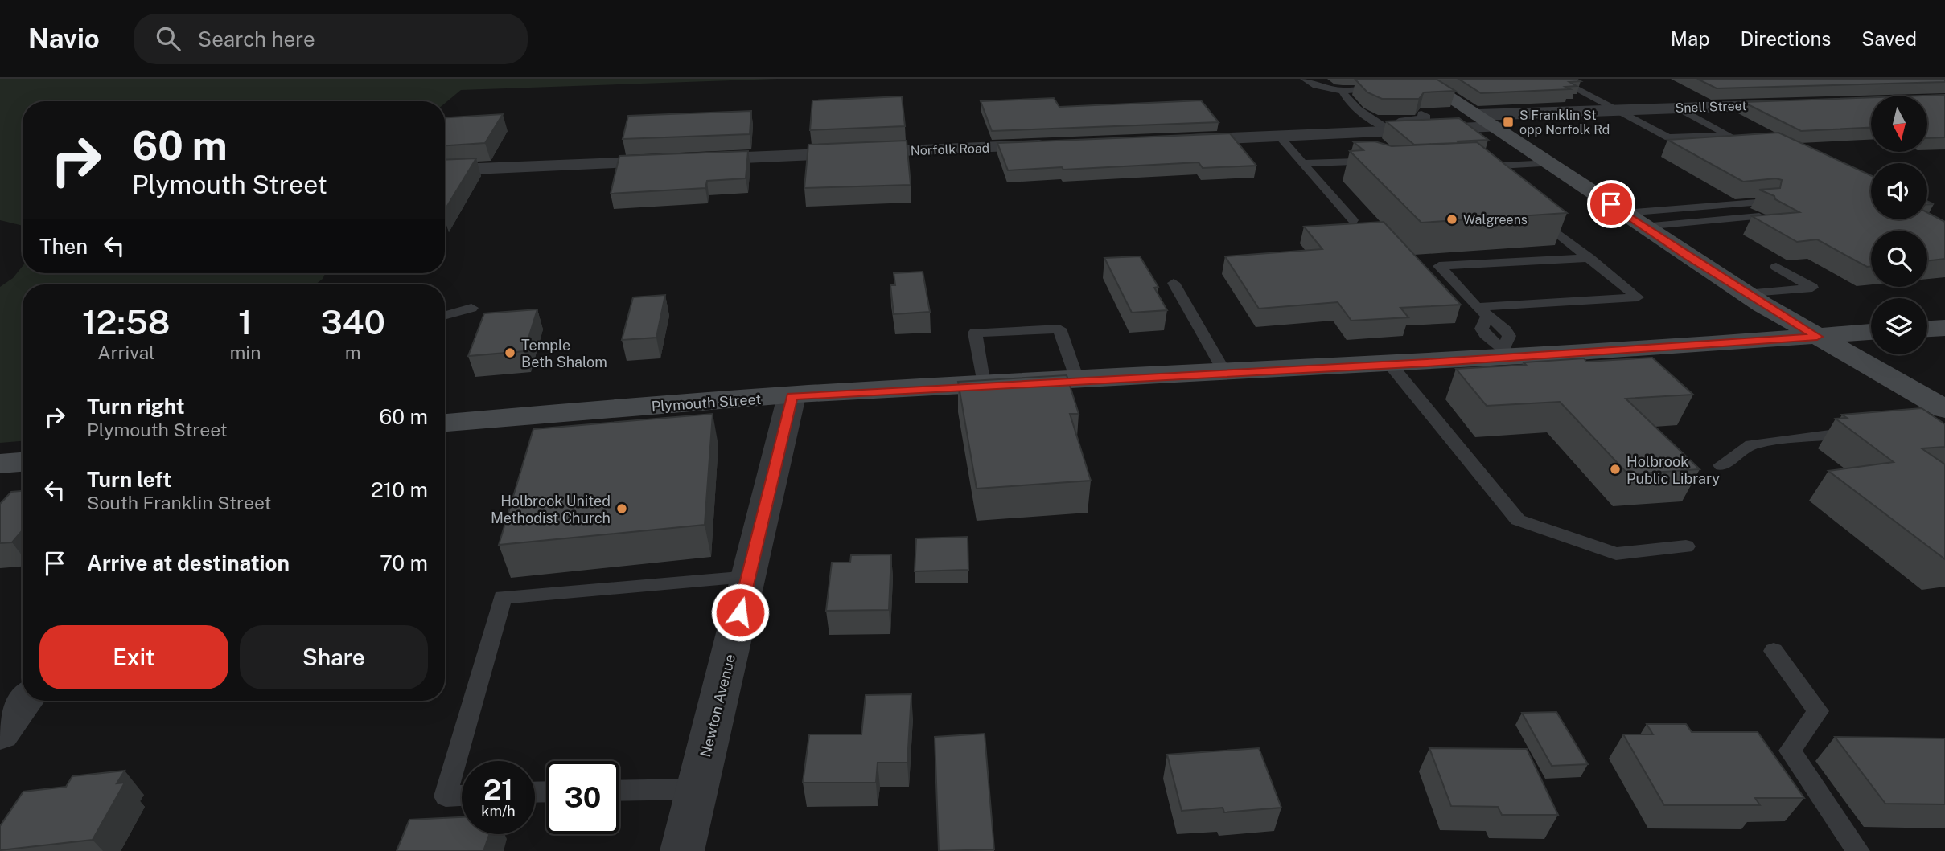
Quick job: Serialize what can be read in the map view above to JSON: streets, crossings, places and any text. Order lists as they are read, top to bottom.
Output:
{
  "streets": {
    "main road": ["Plymouth Street"],
    "street": ["Snell Street", "Norfolk Road", "Newton Avenue"]
  },
  "crossings": [
    ["Plymouth Street", "Newton Avenue"]
  ],
  "places": {
    "transit": ["S Franklin St opp Norfolk Rd"],
    "other": [
      "Walgreens",
      "Temple Beth Shalom",
      "Holbrook Public Library",
      "Holbrook United Methodist Church"
    ]
  },
  "north": "bottom",
  "page": {
    "header": "Navio",
    "search": "Search here",
    "nav": ["Map", "Directions", "Saved"],
    "turn": ["60 m", "Plymouth Street"],
    "then": "Then",
    "eta": [
      "12:58",
      "Arrival",
      "1",
      "min",
      "340",
      "m"
    ],
    "list": [
      {
        "name": "Turn right",
        "note": "Plymouth Street",
        "value": "60 m"
      },
      {
        "name": "Turn left",
        "note": "South Franklin Street",
        "value": "210 m"
      },
      {
        "name": "Arrive at destination",
        "value": "70 m"
      }
    ],
    "buttons": ["Exit", "Share"],
    "speed": "21 km/h",
    "limit": "30"
  }
}
